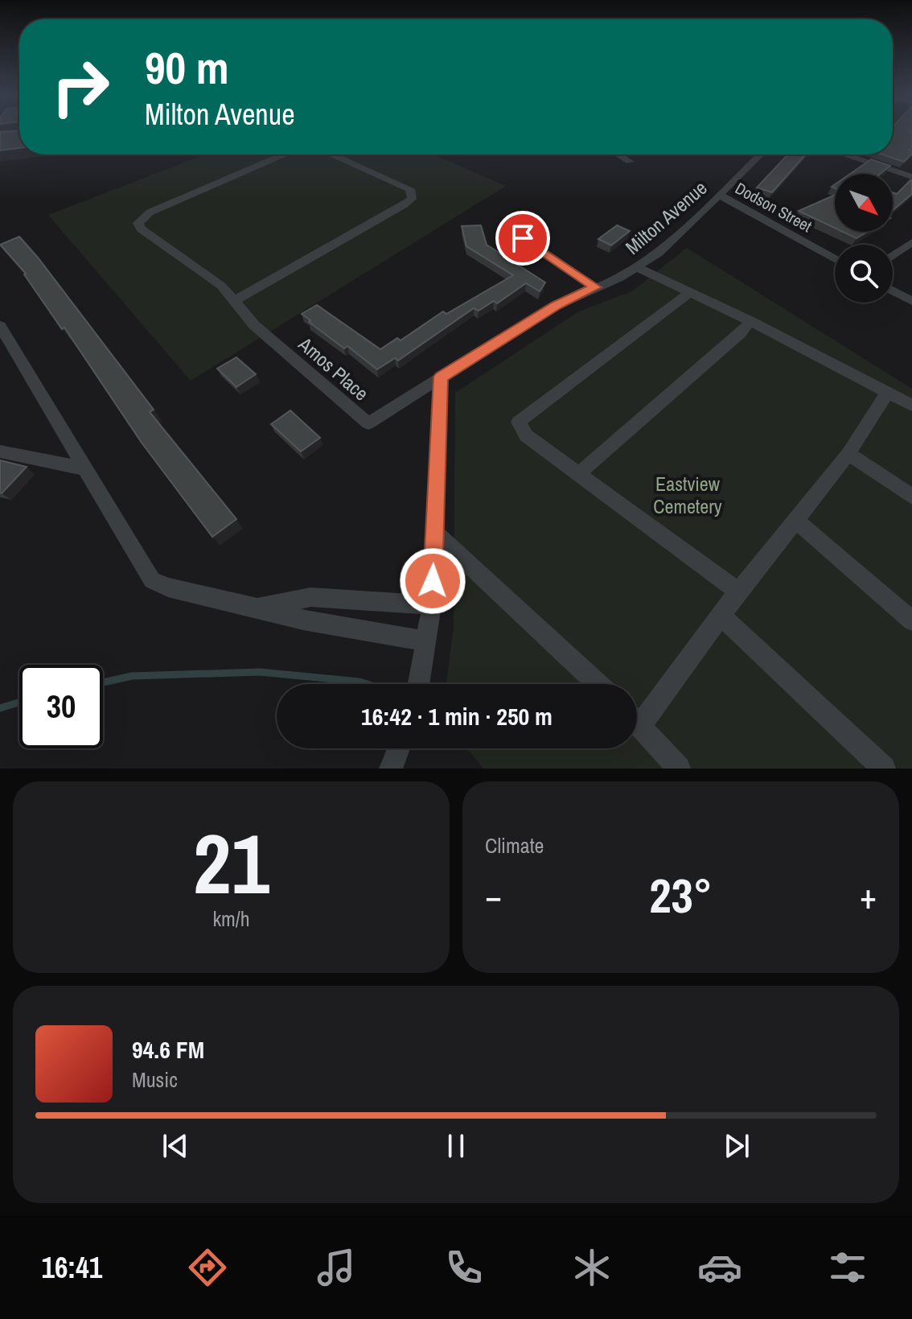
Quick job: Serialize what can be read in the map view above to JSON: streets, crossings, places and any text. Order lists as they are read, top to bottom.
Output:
{
  "streets": {
    "street": ["Dodson Street", "Milton Avenue", "Amos Place"]
  },
  "crossings": [
    ["Dodson Street", "Milton Avenue"],
    ["Milton Avenue", "Amos Place"]
  ],
  "parks": ["Eastview Cemetery"],
  "north": "bottom right",
  "page": {
    "turn": ["90 m", "Milton Avenue"],
    "limit": "30",
    "trip": "16:42 · 1 min · 250 m",
    "tile": [
      ["21", "km/h"],
      "Climate"
    ],
    "heat": ["−", "23°", "+"],
    "song": ["94.6 FM", "Music"],
    "tabs": "16:41"
  }
}
